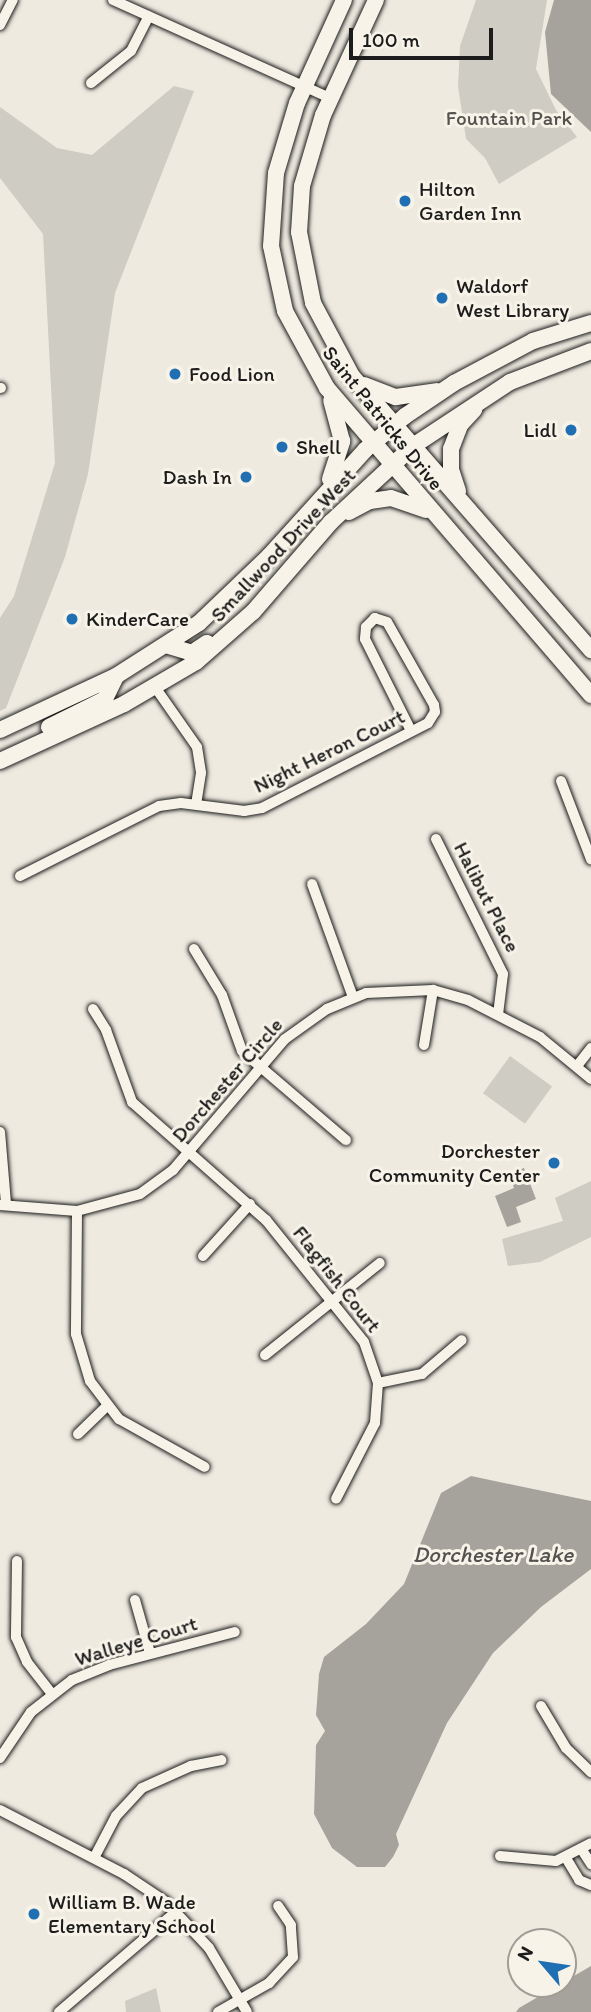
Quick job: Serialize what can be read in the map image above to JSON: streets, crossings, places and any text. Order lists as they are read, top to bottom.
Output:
{
  "streets": {
    "main road": ["Saint Patricks Drive", "Smallwood Drive West"],
    "street": [
      "Night Heron Court",
      "Halibut Place",
      "Dorchester Circle",
      "Flagfish Court",
      "Walleye Court"
    ]
  },
  "crossings": [
    ["Saint Patricks Drive", "Smallwood Drive West"],
    ["Halibut Place", "Dorchester Circle"],
    ["Dorchester Circle", "Flagfish Court"]
  ],
  "water": ["Dorchester Lake"],
  "parks": ["Fountain Park"],
  "places": [
    "Hilton Garden Inn",
    "Waldorf West Library",
    "Food Lion",
    "Lidl",
    "Shell",
    "Dash In",
    "KinderCare",
    "Dorchester Community Center",
    "William B. Wade Elementary School"
  ],
  "scale_bar": "100 m",
  "north": "top left"
}
